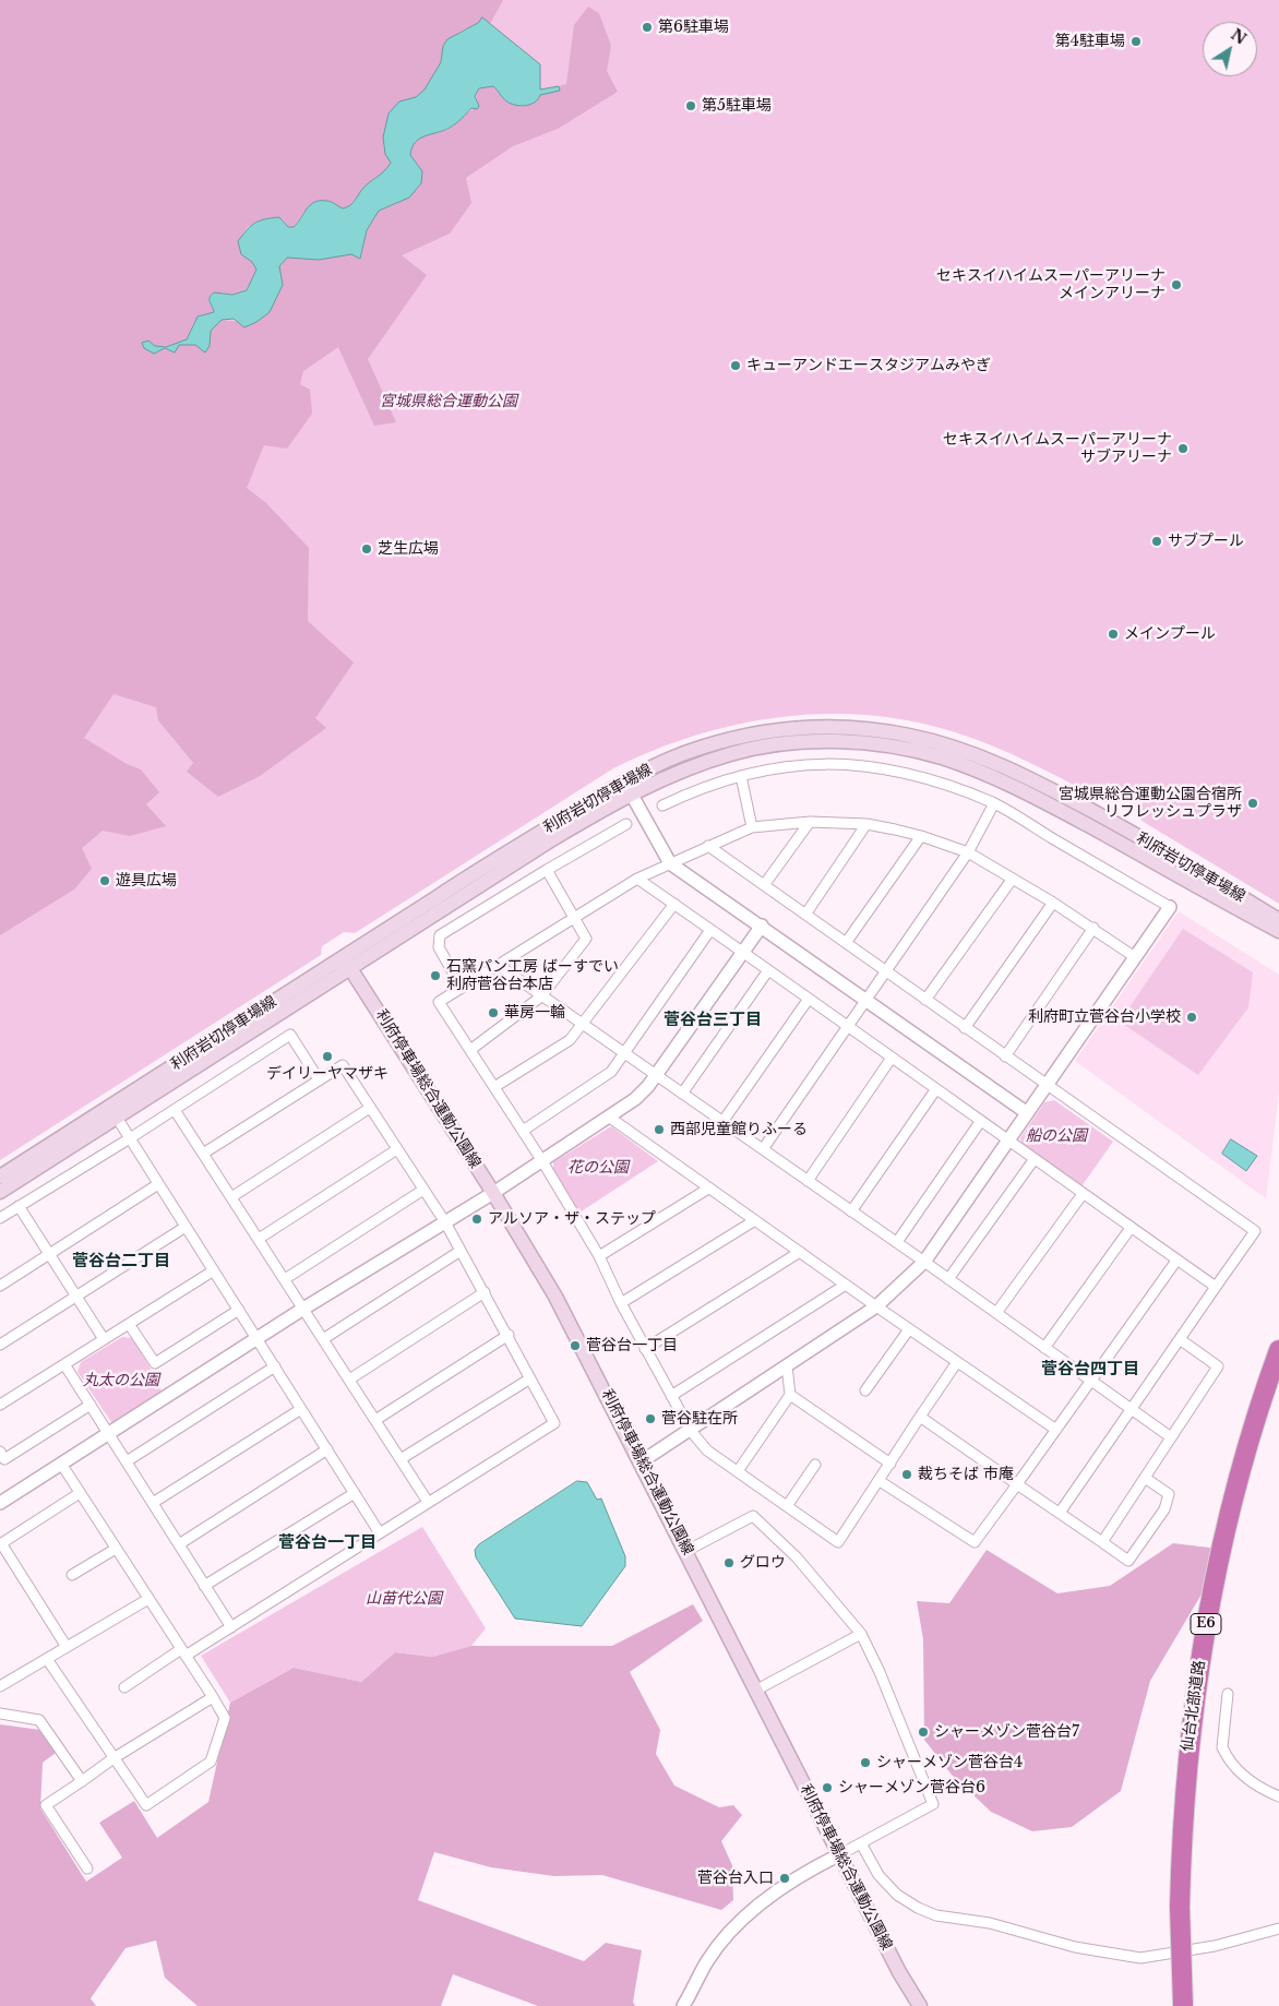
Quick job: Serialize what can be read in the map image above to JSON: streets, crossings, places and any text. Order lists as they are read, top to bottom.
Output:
{
  "streets": {
    "highway": ["E6", "仙台北部道路"],
    "main road": ["利府岩切停車場線", "利府停車場総合運動公園線"]
  },
  "crossings": [
    ["利府岩切停車場線", "利府停車場総合運動公園線"]
  ],
  "districts": [
    "菅谷台三丁目",
    "菅谷台二丁目",
    "菅谷台四丁目",
    "菅谷台一丁目"
  ],
  "parks": [
    "宮城県総合運動公園",
    "船の公園",
    "花の公園",
    "丸太の公園",
    "山苗代公園"
  ],
  "places": [
    "第6駐車場",
    "第4駐車場",
    "第5駐車場",
    "セキスイハイムスーパーアリーナ メインアリーナ",
    "キューアンドエースタジアムみやぎ",
    "セキスイハイムスーパーアリーナ サブアリーナ",
    "サブプール",
    "芝生広場",
    "メインプール",
    "宮城県総合運動公園合宿所 リフレッシュプラザ",
    "遊具広場",
    "石窯パン工房 ばーすでい 利府菅谷台本店",
    "華房一輪",
    "利府町立菅谷台小学校",
    "デイリーヤマザキ",
    "西部児童館りふーる",
    "アルソア・ザ・ステップ",
    "菅谷台一丁目",
    "菅谷駐在所",
    "裁ちそば 市庵",
    "グロウ",
    "シャーメゾン菅谷台7",
    "シャーメゾン菅谷台4",
    "シャーメゾン菅谷台6",
    "菅谷台入口"
  ],
  "north": "top right"
}
